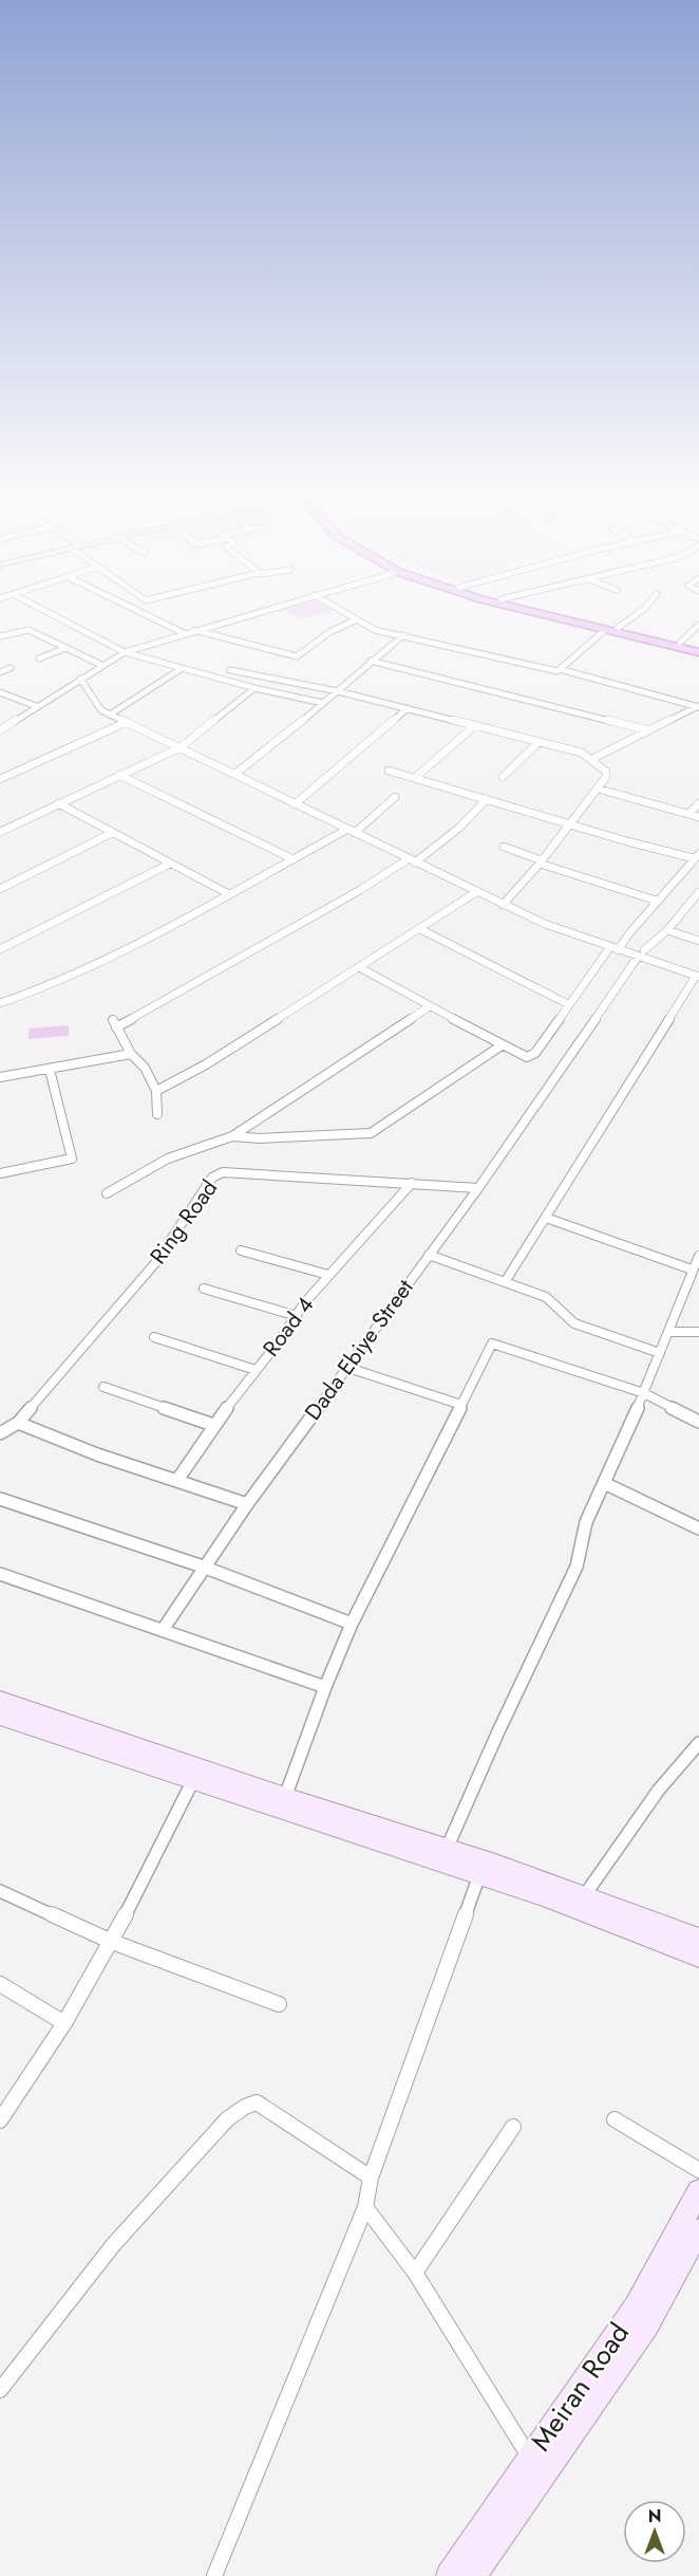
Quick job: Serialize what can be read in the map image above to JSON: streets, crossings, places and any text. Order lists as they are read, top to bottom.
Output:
{
  "streets": {
    "street": [
      "Ring Road",
      "Road 4",
      "Dada Ebiye Street",
      "Meiran Road"
    ]
  },
  "crossings": [
    ["Ring Road", "Road 4"],
    ["Ring Road", "Dada Ebiye Street"]
  ],
  "north": "top"
}
